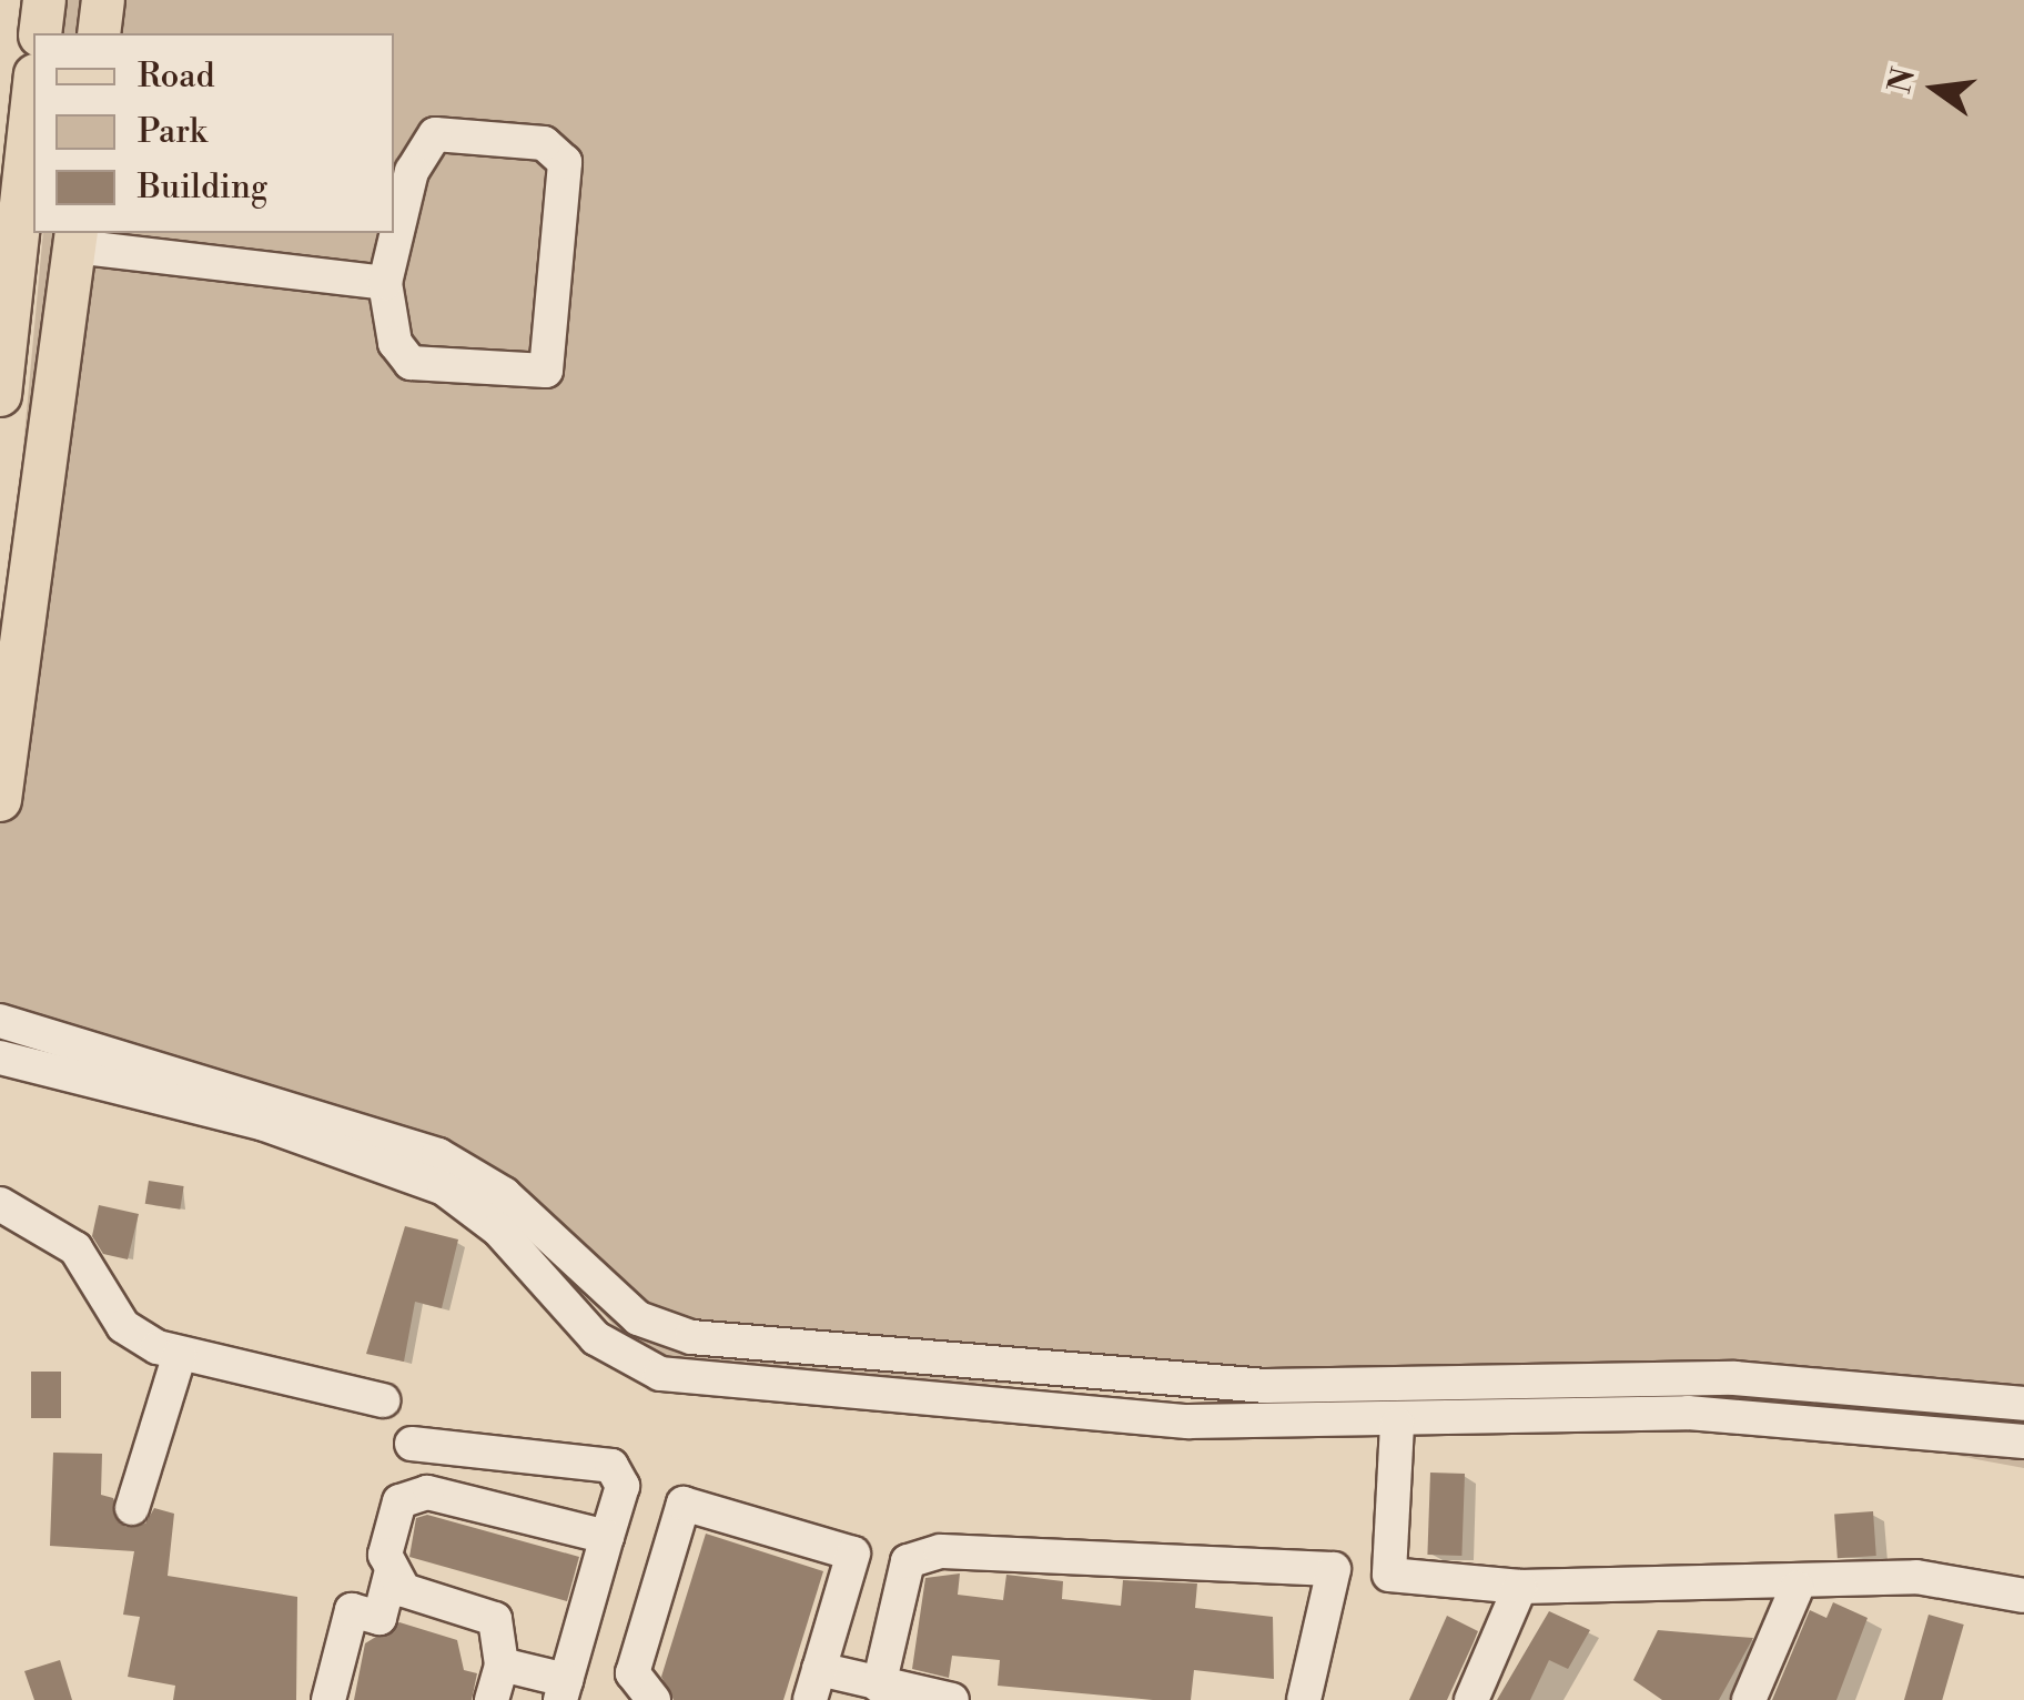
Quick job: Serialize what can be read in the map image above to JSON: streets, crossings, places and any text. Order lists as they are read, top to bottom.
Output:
{
  "legend": ["Road", "Park", "Building"],
  "north": "left"
}
